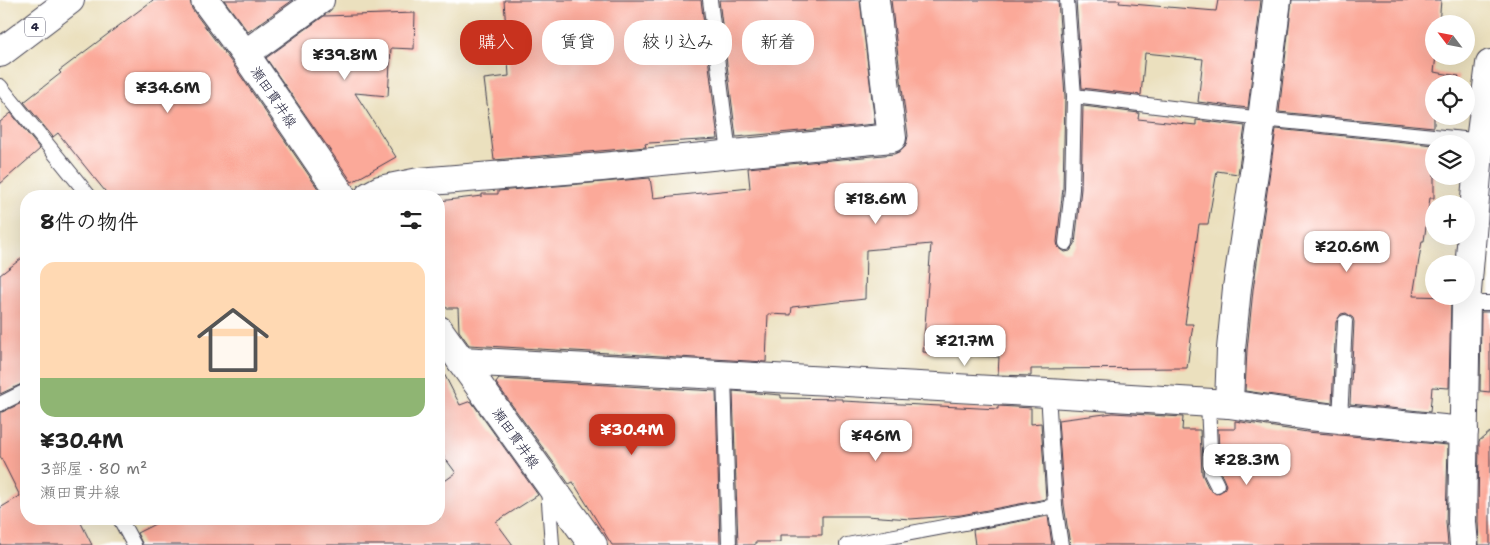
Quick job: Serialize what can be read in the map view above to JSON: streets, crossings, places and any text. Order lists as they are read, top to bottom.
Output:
{
  "streets": {
    "street": ["4", "瀬田貫井線"]
  },
  "north": "top left",
  "page": {
    "map_buttons": ["+", "−"],
    "chip": [
      "購入",
      "賃貸",
      "絞り込み",
      "新着"
    ],
    "price": [
      "¥39.8M",
      "¥34.6M",
      "¥18.6M",
      "¥20.6M",
      "¥21.7M",
      "¥30.4M",
      "¥46M",
      "¥28.3M"
    ],
    "heading": "8件の物件",
    "list": [
      {
        "name": "¥30.4M",
        "note": "3部屋 · 80 m² · 瀬田貫井線"
      }
    ]
  }
}
